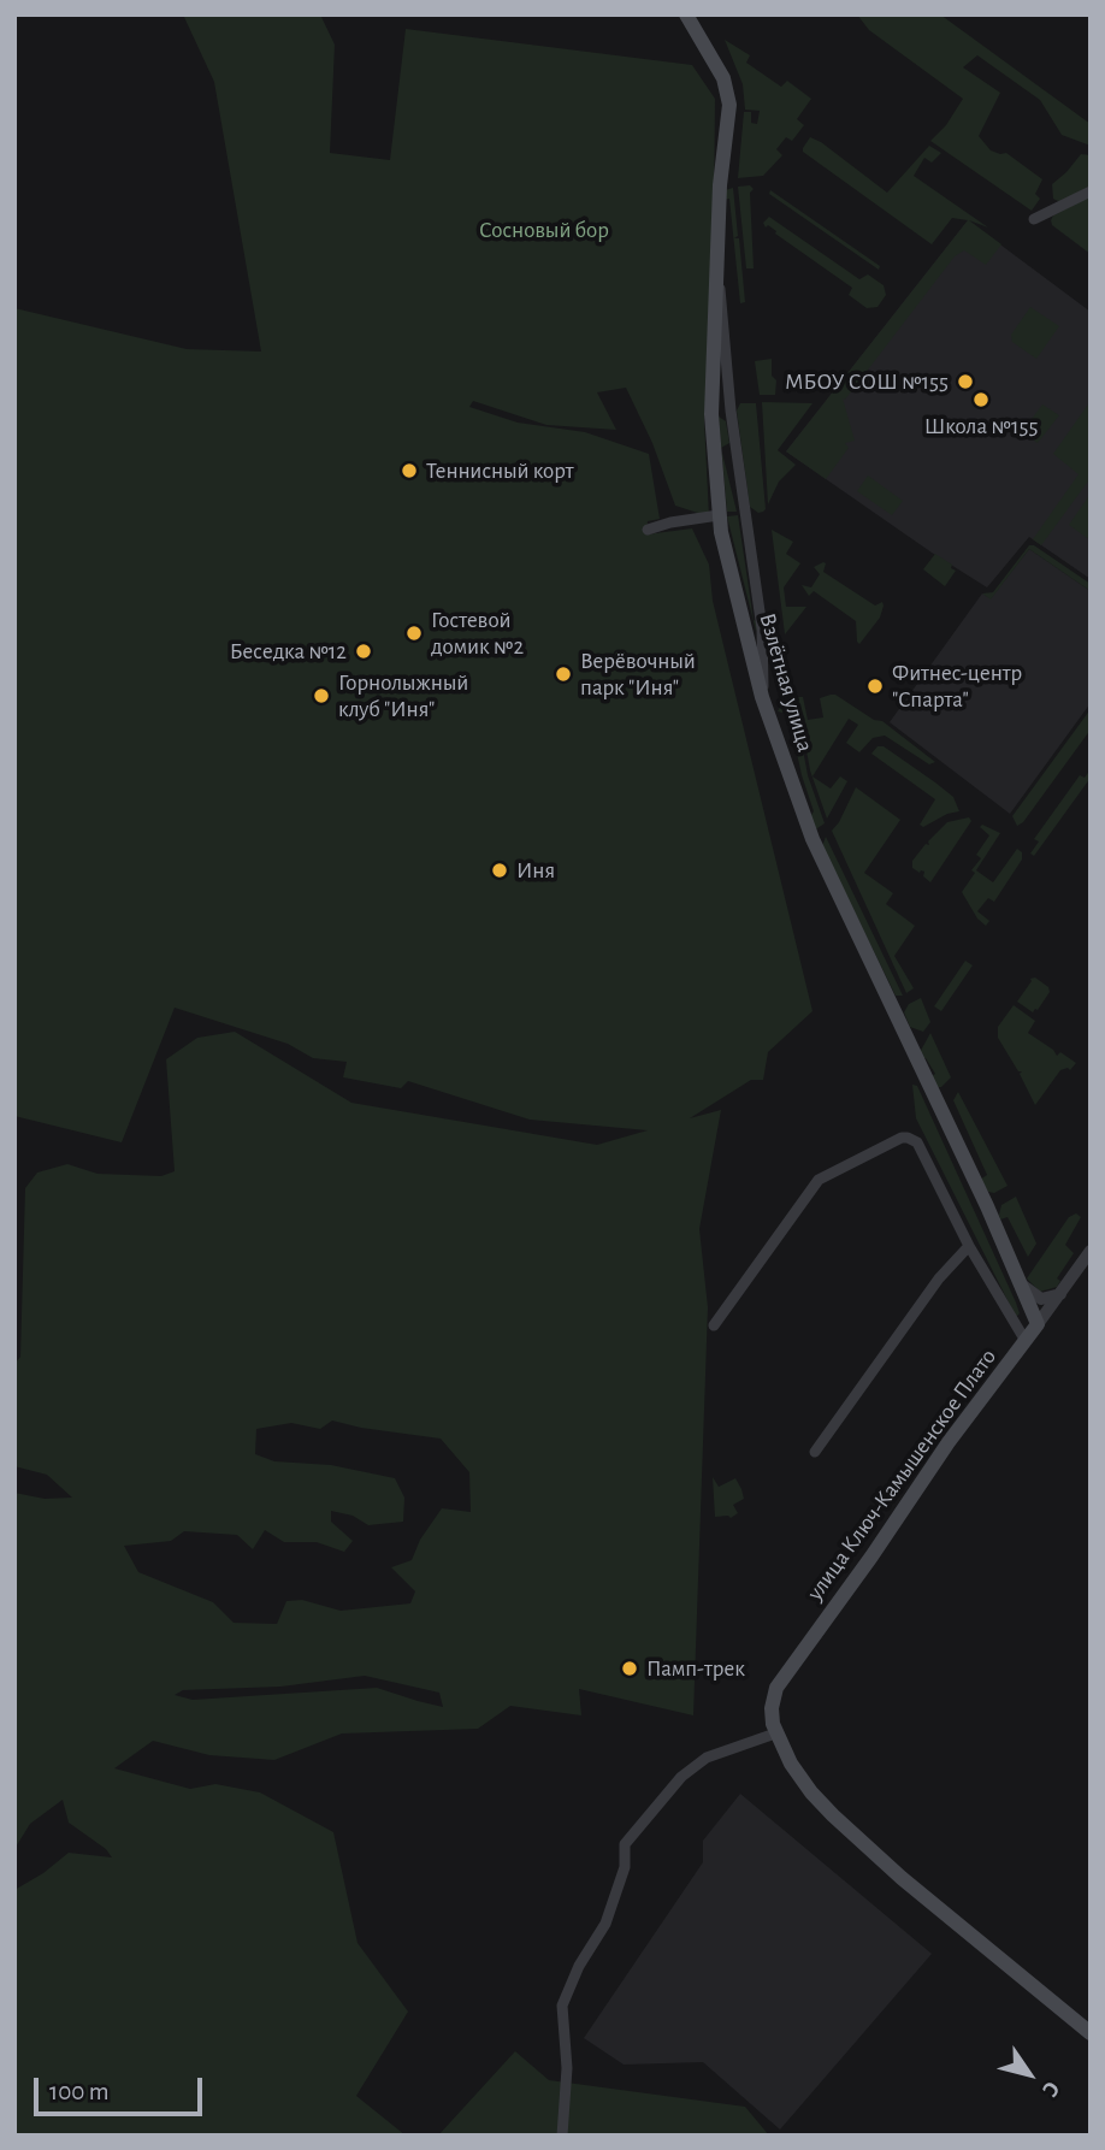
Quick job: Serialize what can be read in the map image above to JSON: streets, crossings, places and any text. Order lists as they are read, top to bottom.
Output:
{
  "streets": {
    "main road": ["Взлётная улица", "улица Ключ-Камышенское Плато"]
  },
  "crossings": [
    ["Взлётная улица", "улица Ключ-Камышенское Плато"]
  ],
  "parks": ["Сосновый бор"],
  "places": [
    "МБОУ СОШ №155",
    "Школа №155",
    "Теннисный корт",
    "Гостевой домик №2",
    "Беседка №12",
    "Верёвочный парк \"Иня\"",
    "Фитнес-центр \"Спарта\"",
    "Горнолыжный клуб \"Иня\"",
    "Иня",
    "Памп-трек"
  ],
  "scale_bar": "100 m",
  "north": "bottom right"
}
